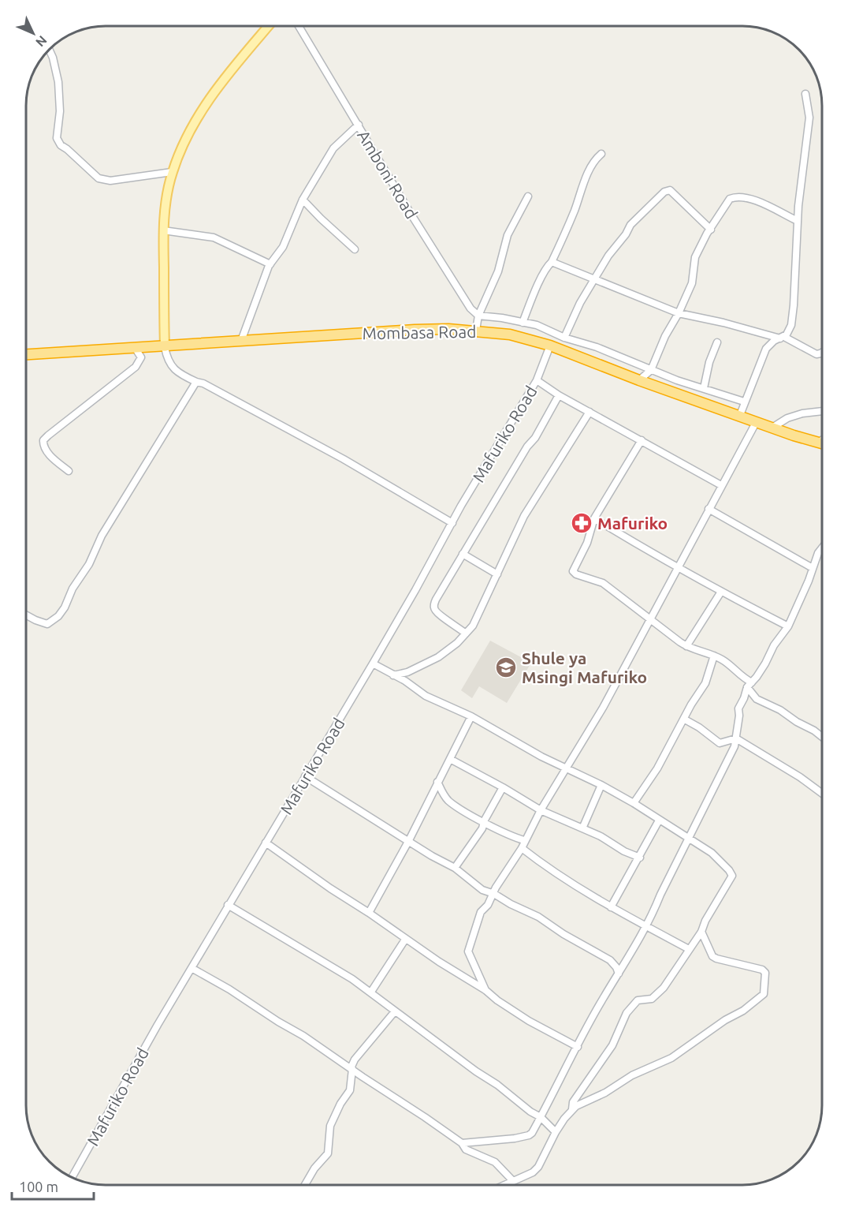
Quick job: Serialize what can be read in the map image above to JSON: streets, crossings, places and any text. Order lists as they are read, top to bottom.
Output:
{
  "streets": {
    "highway": ["Mombasa Road"],
    "street": ["Amboni Road", "Mafuriko Road"]
  },
  "crossings": [
    ["Mombasa Road", "Mafuriko Road"]
  ],
  "places": {
    "pharmacy": ["Mafuriko"],
    "school or university": ["Shule ya Msingi Mafuriko"]
  },
  "scale_bar": "100 m",
  "north": "bottom right"
}
